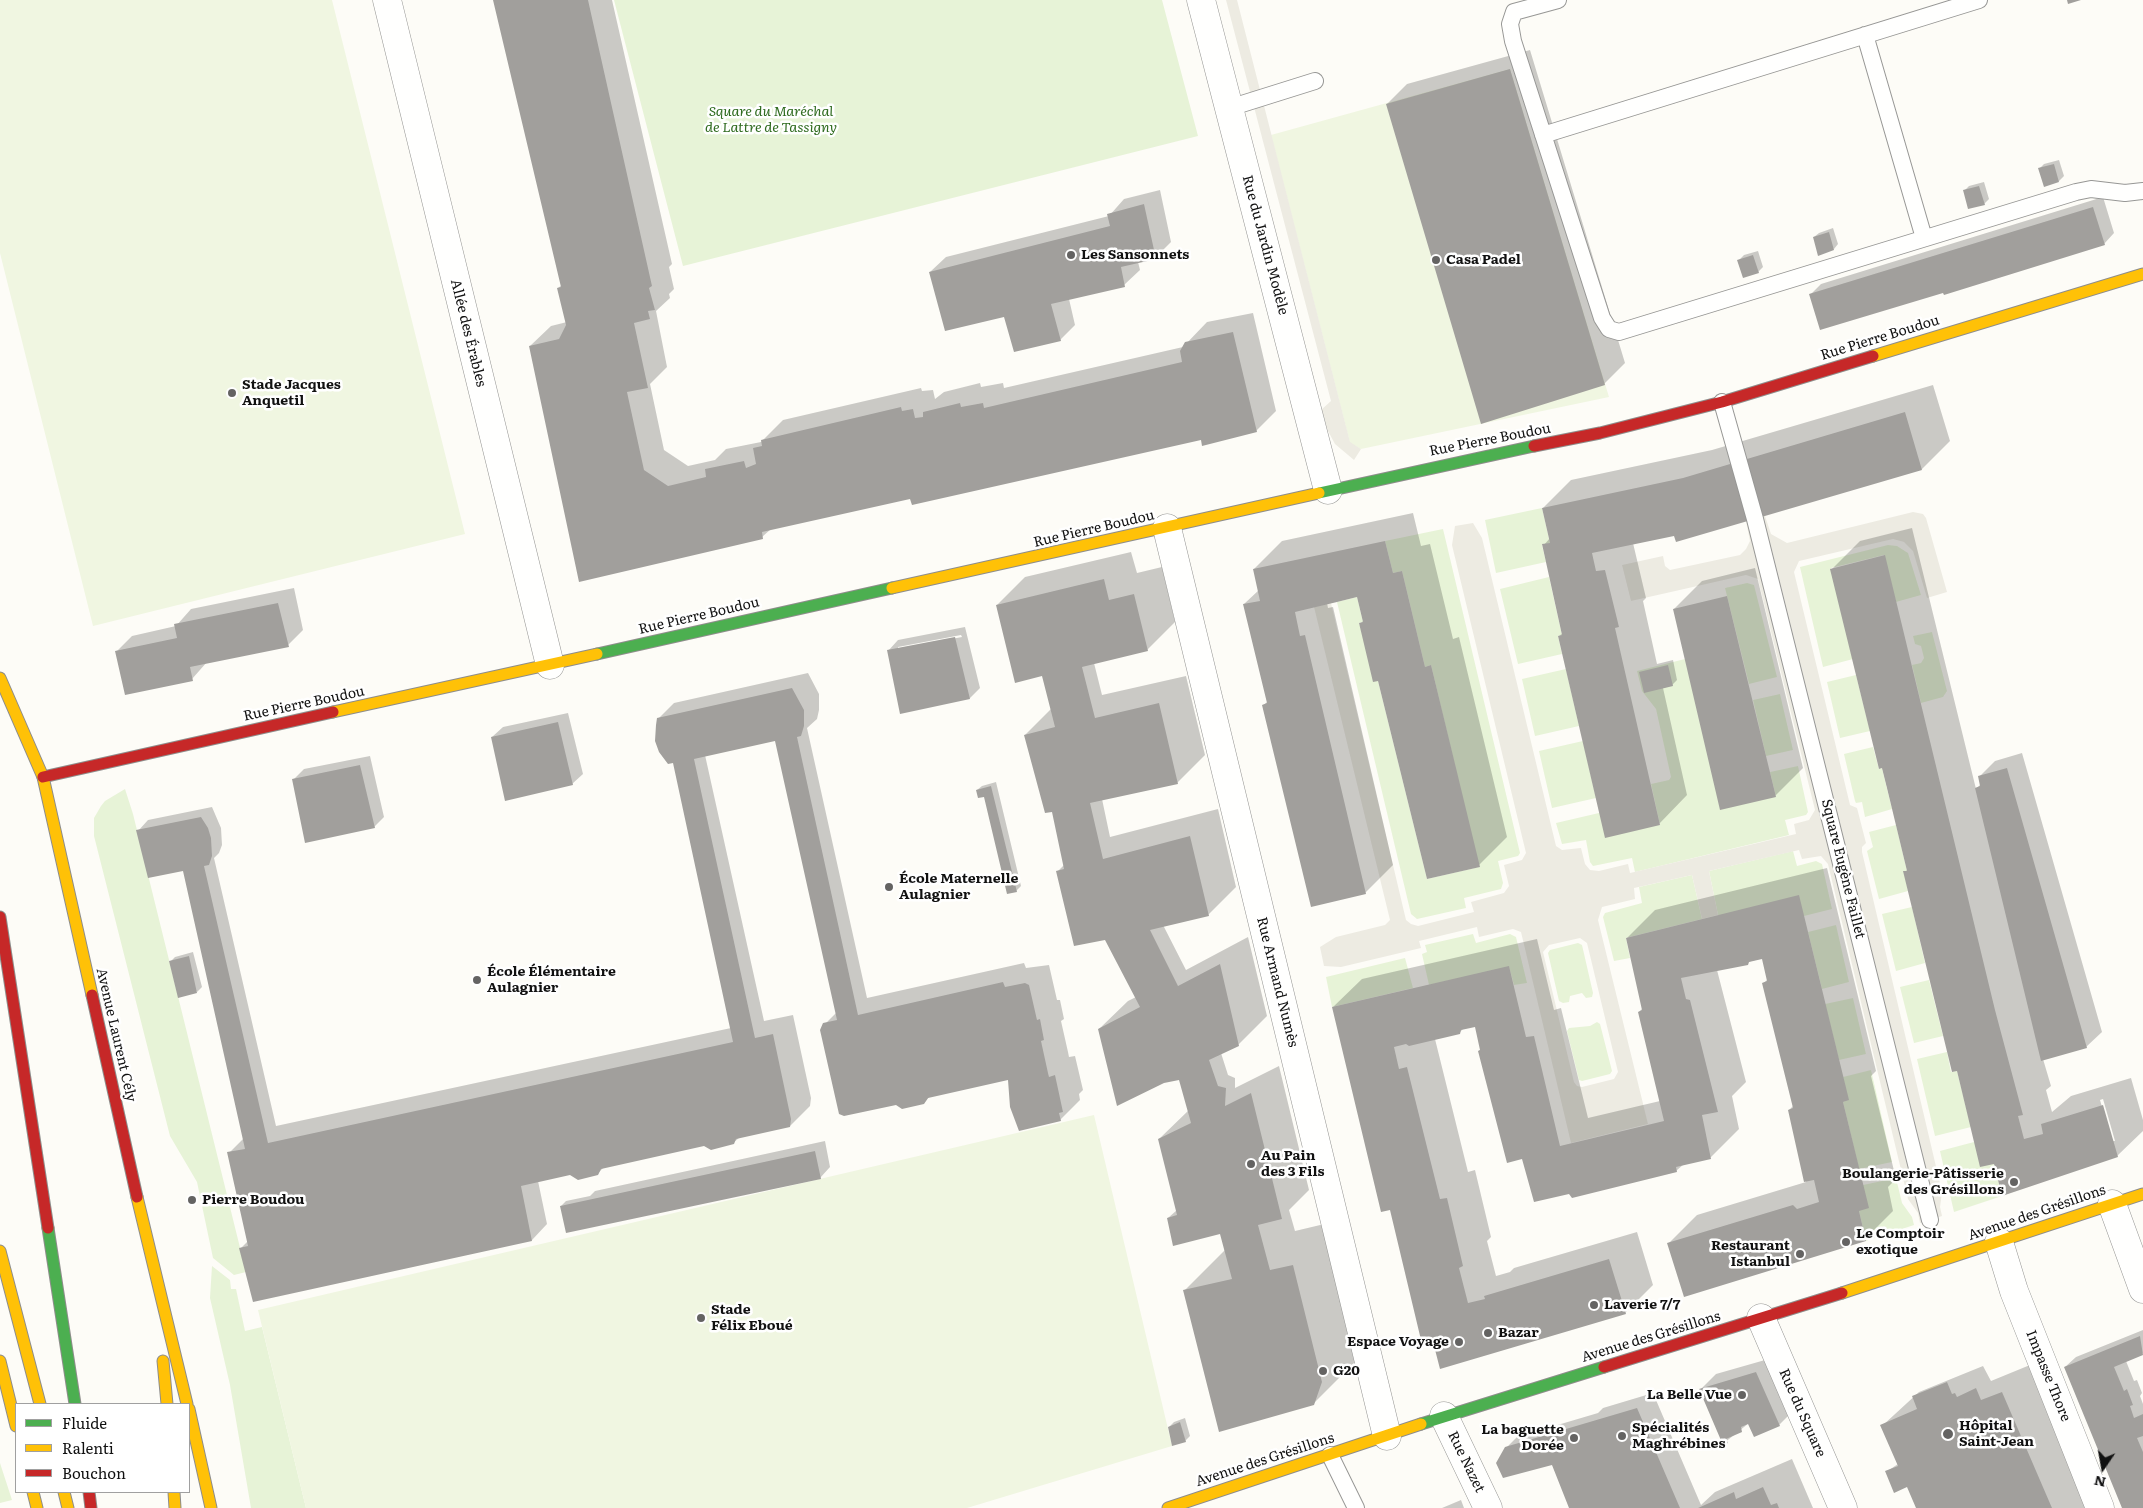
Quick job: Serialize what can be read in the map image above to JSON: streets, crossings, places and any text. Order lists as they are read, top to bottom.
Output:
{
  "streets": {
    "main road": ["Rue Pierre Boudou", "Avenue Laurent Cély", "Avenue des Grésillons"],
    "street": [
      "Rue du Jardin Modèle",
      "Allée des Érables",
      "Rue Armand Numès",
      "Impasse Thore",
      "Rue du Square",
      "Rue Nazet"
    ],
    "lane": ["Square Eugène Faillet"]
  },
  "crossings": [
    ["Rue du Jardin Modèle", "Rue Pierre Boudou"],
    ["Allée des Érables", "Rue Pierre Boudou"],
    ["Rue Pierre Boudou", "Square Eugène Faillet"],
    ["Rue Pierre Boudou", "Rue Armand Numès"],
    ["Rue Pierre Boudou", "Avenue Laurent Cély"],
    ["Rue Armand Numès", "Avenue des Grésillons"],
    ["Avenue des Grésillons", "Impasse Thore"],
    ["Avenue des Grésillons", "Rue du Square"],
    ["Avenue des Grésillons", "Rue Nazet"]
  ],
  "parks": ["Square du Maréchal de Lattre de Tassigny"],
  "places": [
    "Les Sansonnets",
    "Casa Padel",
    "Stade Jacques Anquetil",
    "École Maternelle Aulagnier",
    "École Élémentaire Aulagnier",
    "Au Pain des 3 Fils",
    "Boulangerie-Pâtisserie des Grésillons",
    "Pierre Boudou",
    "Le Comptoir exotique",
    "Restaurant Istanbul",
    "Laverie 7/7",
    "Stade Félix Eboué",
    "Bazar",
    "Espace Voyage",
    "G20",
    "La Belle Vue",
    "Hôpital Saint-Jean",
    "Spécialités Maghrébines",
    "La baguette Dorée"
  ],
  "legend": ["Fluide", "Ralenti", "Bouchon"],
  "north": "bottom"
}
